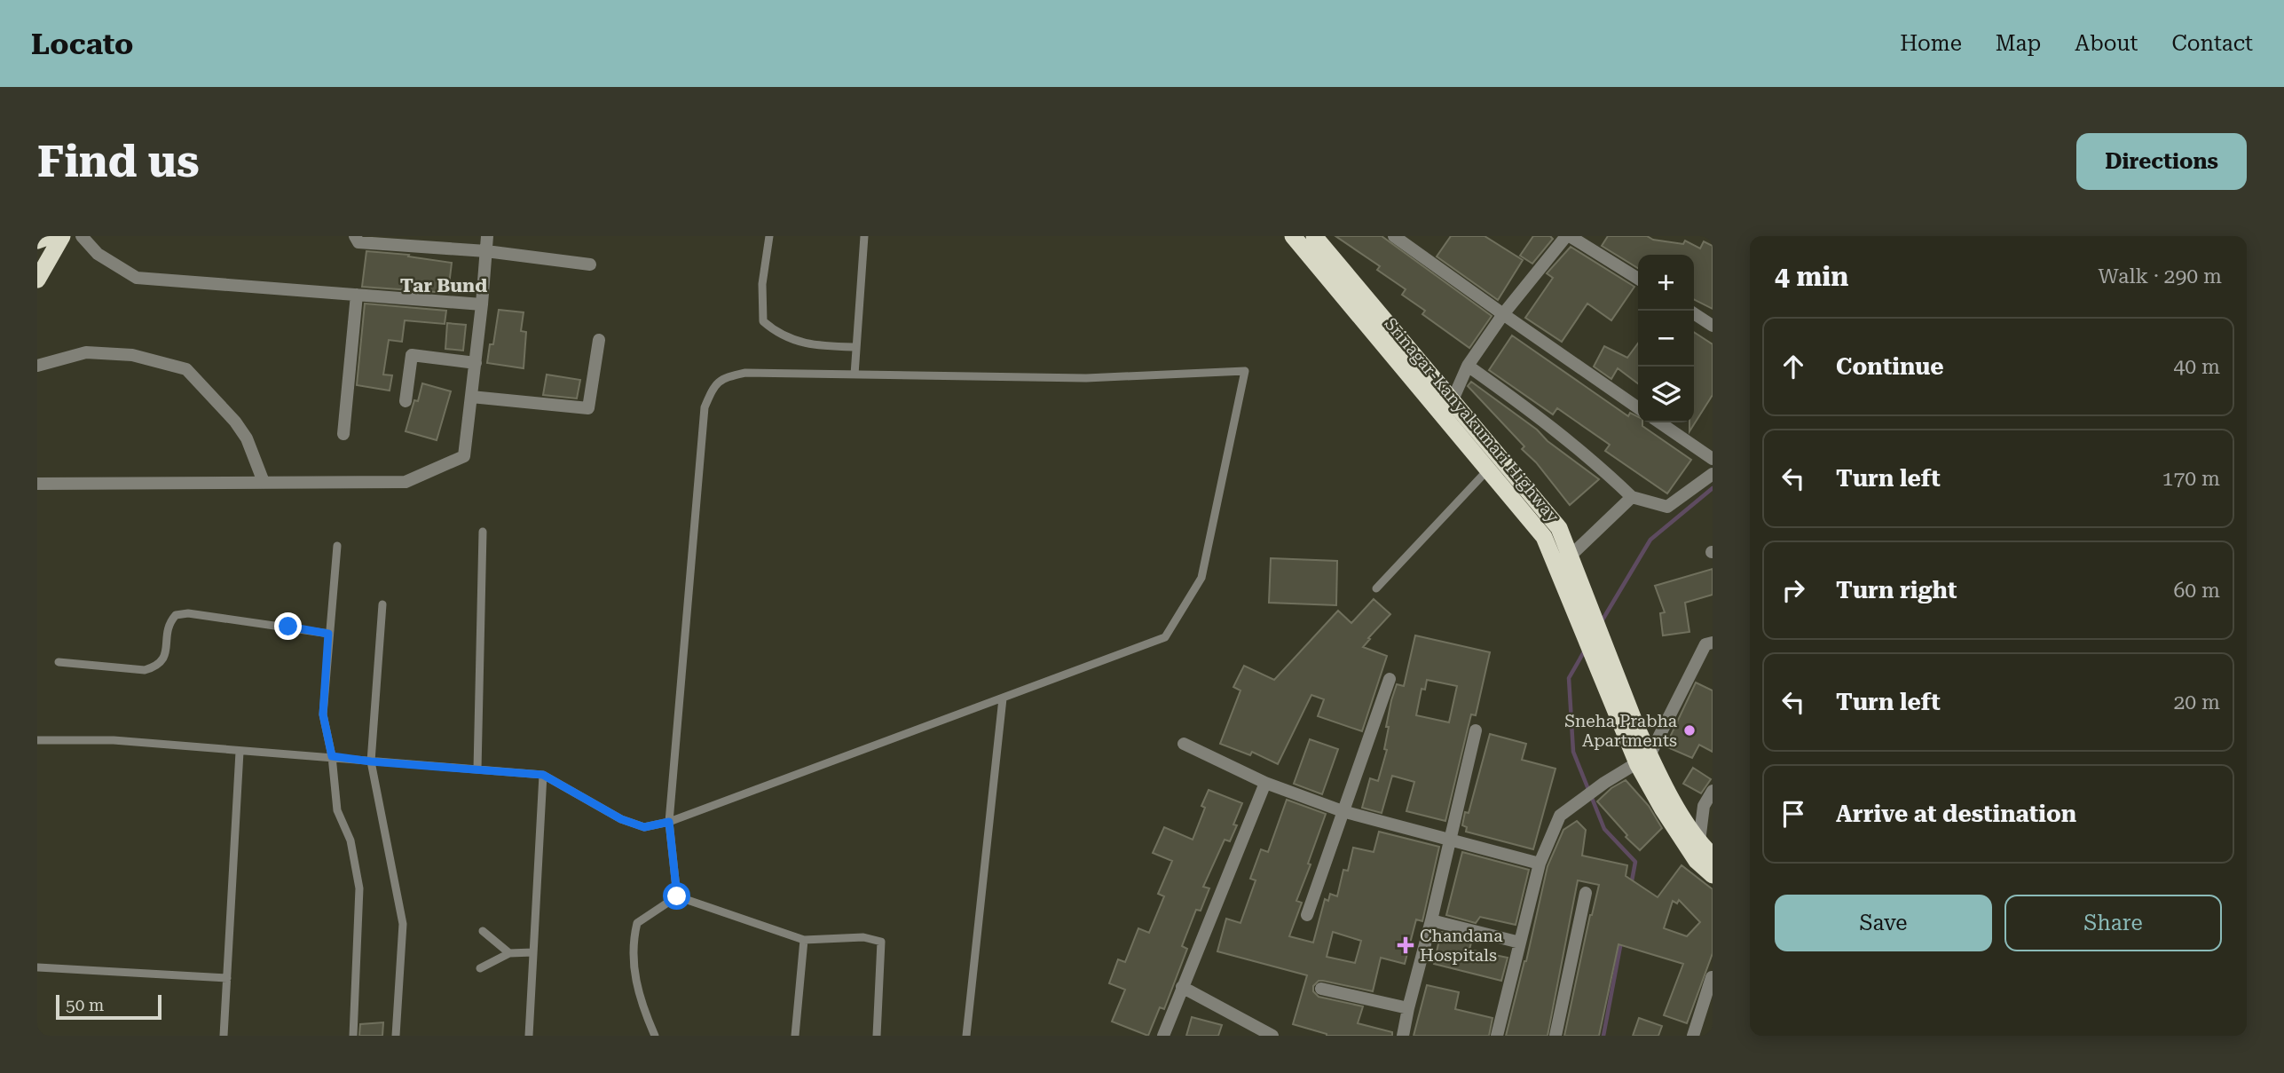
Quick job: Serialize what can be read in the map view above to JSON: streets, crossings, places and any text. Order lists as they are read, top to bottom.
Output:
{
  "streets": {
    "highway": ["Srinagar-Kanyakumari Highway"]
  },
  "districts": ["Tar Bund"],
  "places": {
    "other": ["Sneha Prabha Apartments"],
    "health": ["Chandana Hospitals"]
  },
  "scale_bar": "50 m",
  "page": {
    "header": "Locato",
    "nav": [
      "Home",
      "Map",
      "About",
      "Contact"
    ],
    "buttons": [
      "Directions",
      ["Save", "Share"]
    ],
    "title": "Find us",
    "heading": ["4 min", "Walk · 290 m"],
    "map_buttons": ["+", "−"],
    "list": [
      ["Continue", "40 m"],
      ["Turn left", "170 m"],
      ["Turn right", "60 m"],
      ["Turn left", "20 m"],
      "Arrive at destination"
    ],
    "scale": "50 m"
  }
}
